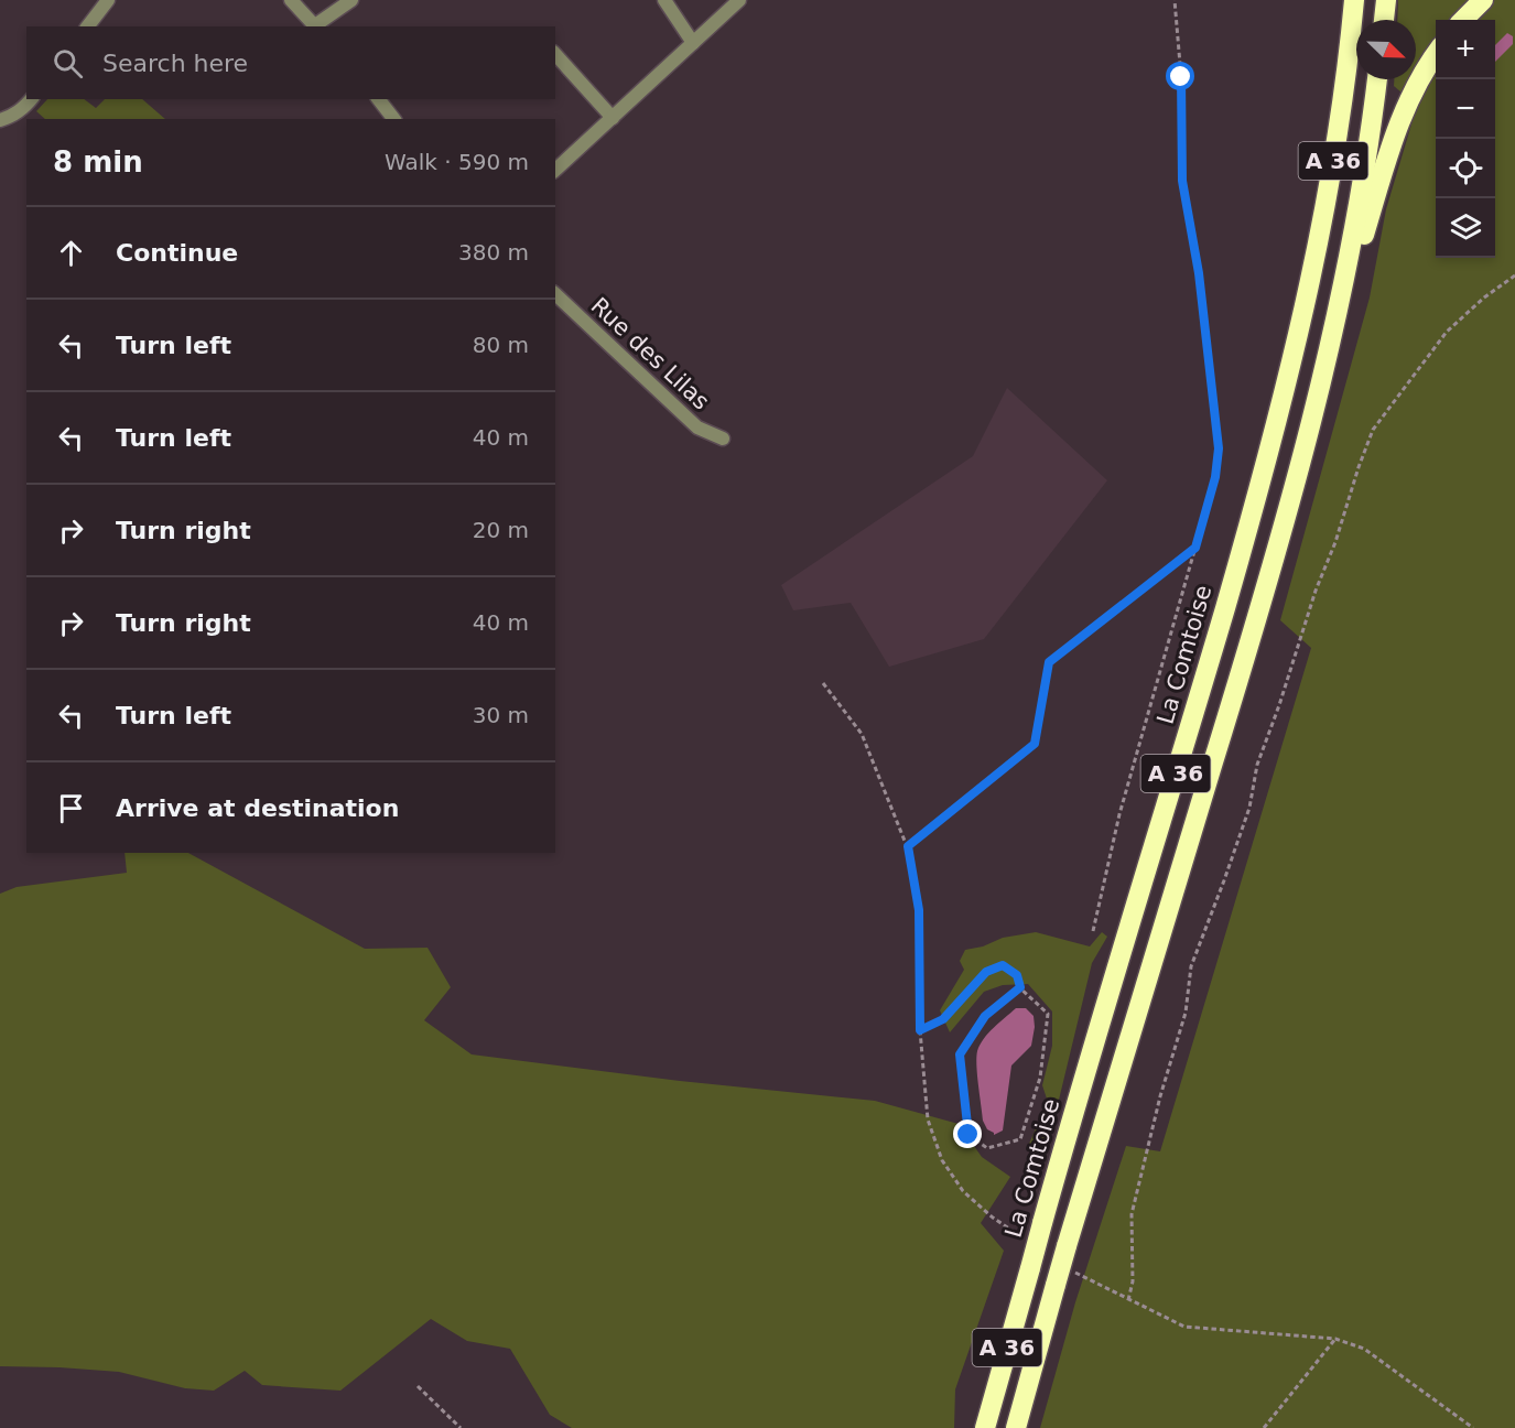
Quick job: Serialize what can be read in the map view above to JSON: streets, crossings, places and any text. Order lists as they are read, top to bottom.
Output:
{
  "streets": {
    "highway": ["A 36", "La Comtoise"],
    "street": ["Rue des Lilas"]
  },
  "north": "bottom right",
  "page": {
    "map_buttons": ["+", "−"],
    "search": "Search here",
    "heading": ["8 min", "Walk · 590 m"],
    "list": [
      ["Continue", "380 m"],
      ["Turn left", "80 m"],
      ["Turn left", "40 m"],
      ["Turn right", "20 m"],
      ["Turn right", "40 m"],
      ["Turn left", "30 m"],
      "Arrive at destination"
    ]
  }
}
